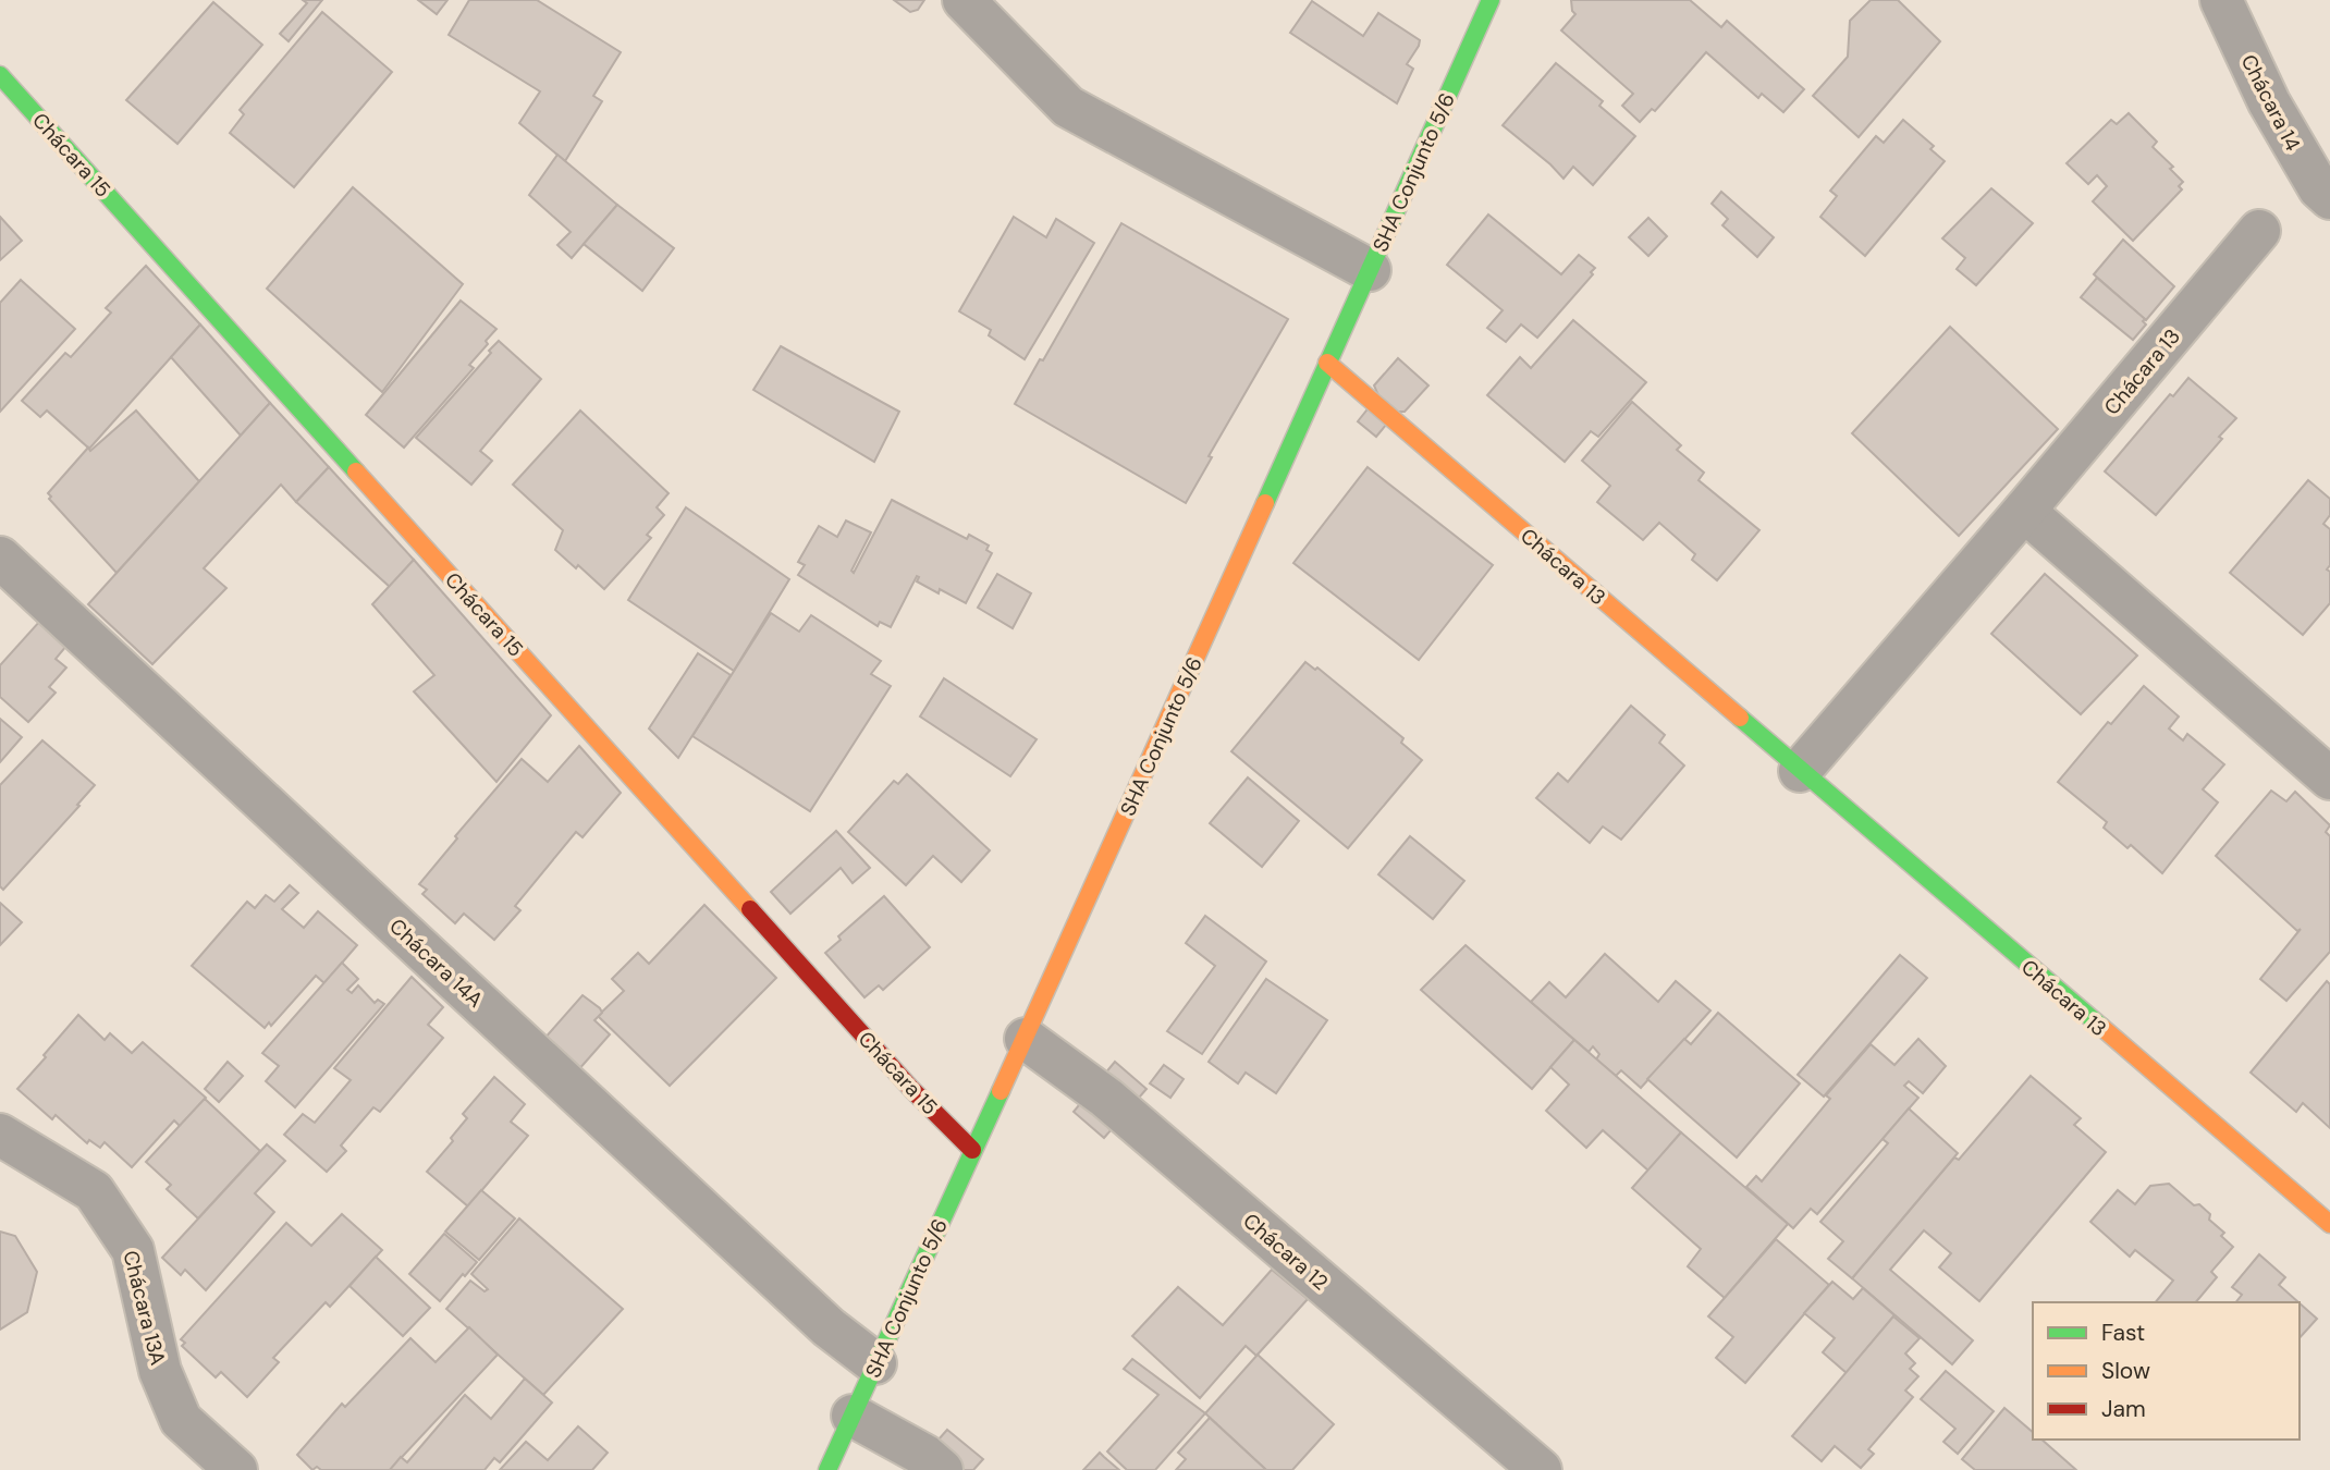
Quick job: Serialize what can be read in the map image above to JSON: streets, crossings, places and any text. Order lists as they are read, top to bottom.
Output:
{
  "streets": {
    "street": [
      "Chácara 14",
      "Chácara 15",
      "SHA Conjunto 5/6",
      "Chácara 13",
      "Chácara 14A",
      "Chácara 12",
      "Chácara 13A"
    ]
  },
  "crossings": [
    ["Chácara 15", "SHA Conjunto 5/6"],
    ["SHA Conjunto 5/6", "Chácara 13"],
    ["SHA Conjunto 5/6", "Chácara 14A"],
    ["SHA Conjunto 5/6", "Chácara 12"]
  ],
  "legend": ["Fast", "Slow", "Jam"]
}
